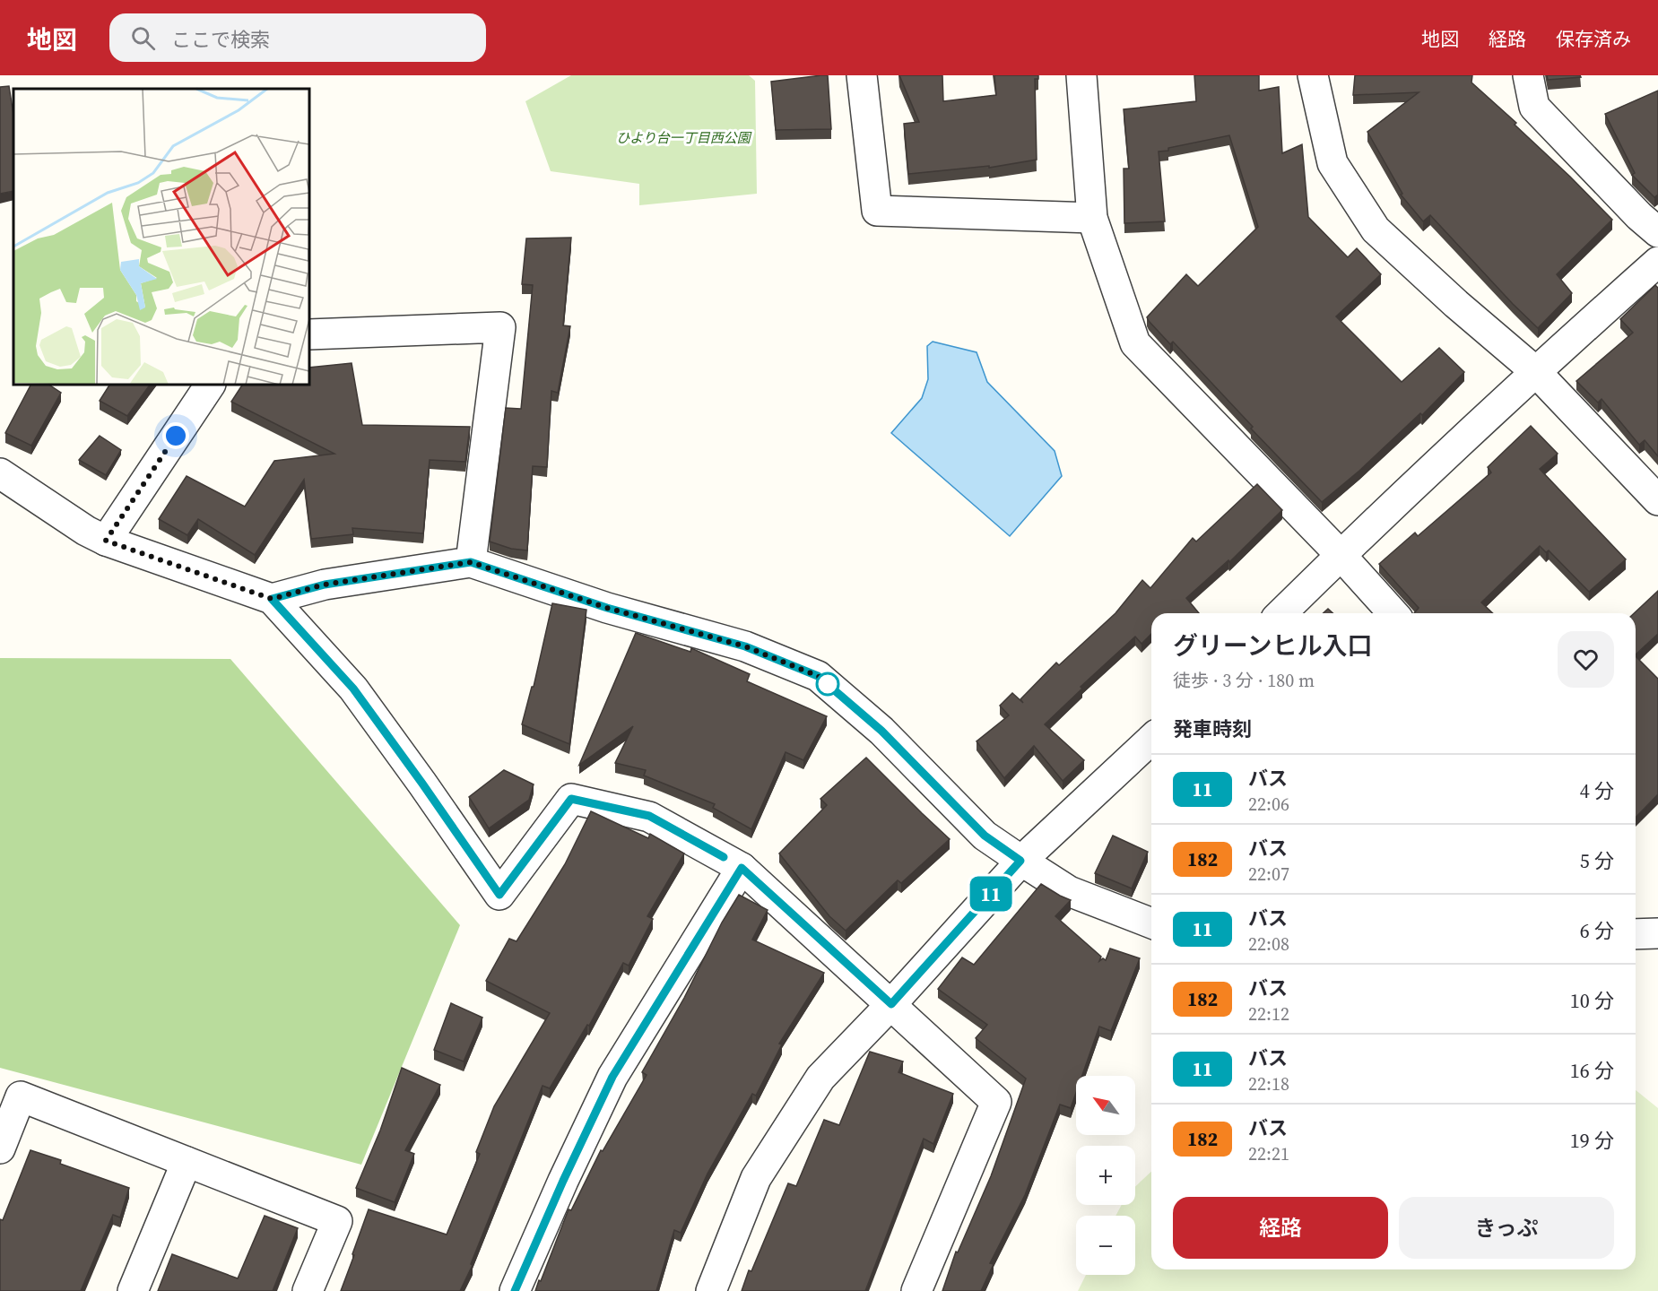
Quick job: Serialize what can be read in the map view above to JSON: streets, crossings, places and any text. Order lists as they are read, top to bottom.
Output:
{
  "parks": ["ひより台一丁目西公園"],
  "lines": ["bus line 11"],
  "north": "top left",
  "page": {
    "header": "地図",
    "search": "ここで検索",
    "nav": ["地図", "経路", "保存済み"],
    "on_map": "11",
    "heading": [
      ["グリーンヒル入口", "徒歩 · 3 分 · 180 m"],
      "発車時刻"
    ],
    "list": [
      {
        "mark": "11",
        "name": "バス",
        "note": "22:06",
        "value": "4 分"
      },
      {
        "mark": "182",
        "name": "バス",
        "note": "22:07",
        "value": "5 分"
      },
      {
        "mark": "11",
        "name": "バス",
        "note": "22:08",
        "value": "6 分"
      },
      {
        "mark": "182",
        "name": "バス",
        "note": "22:12",
        "value": "10 分"
      },
      {
        "mark": "11",
        "name": "バス",
        "note": "22:18",
        "value": "16 分"
      },
      {
        "mark": "182",
        "name": "バス",
        "note": "22:21",
        "value": "19 分"
      }
    ],
    "map_buttons": ["+", "−"],
    "buttons": ["経路", "きっぷ"]
  }
}
